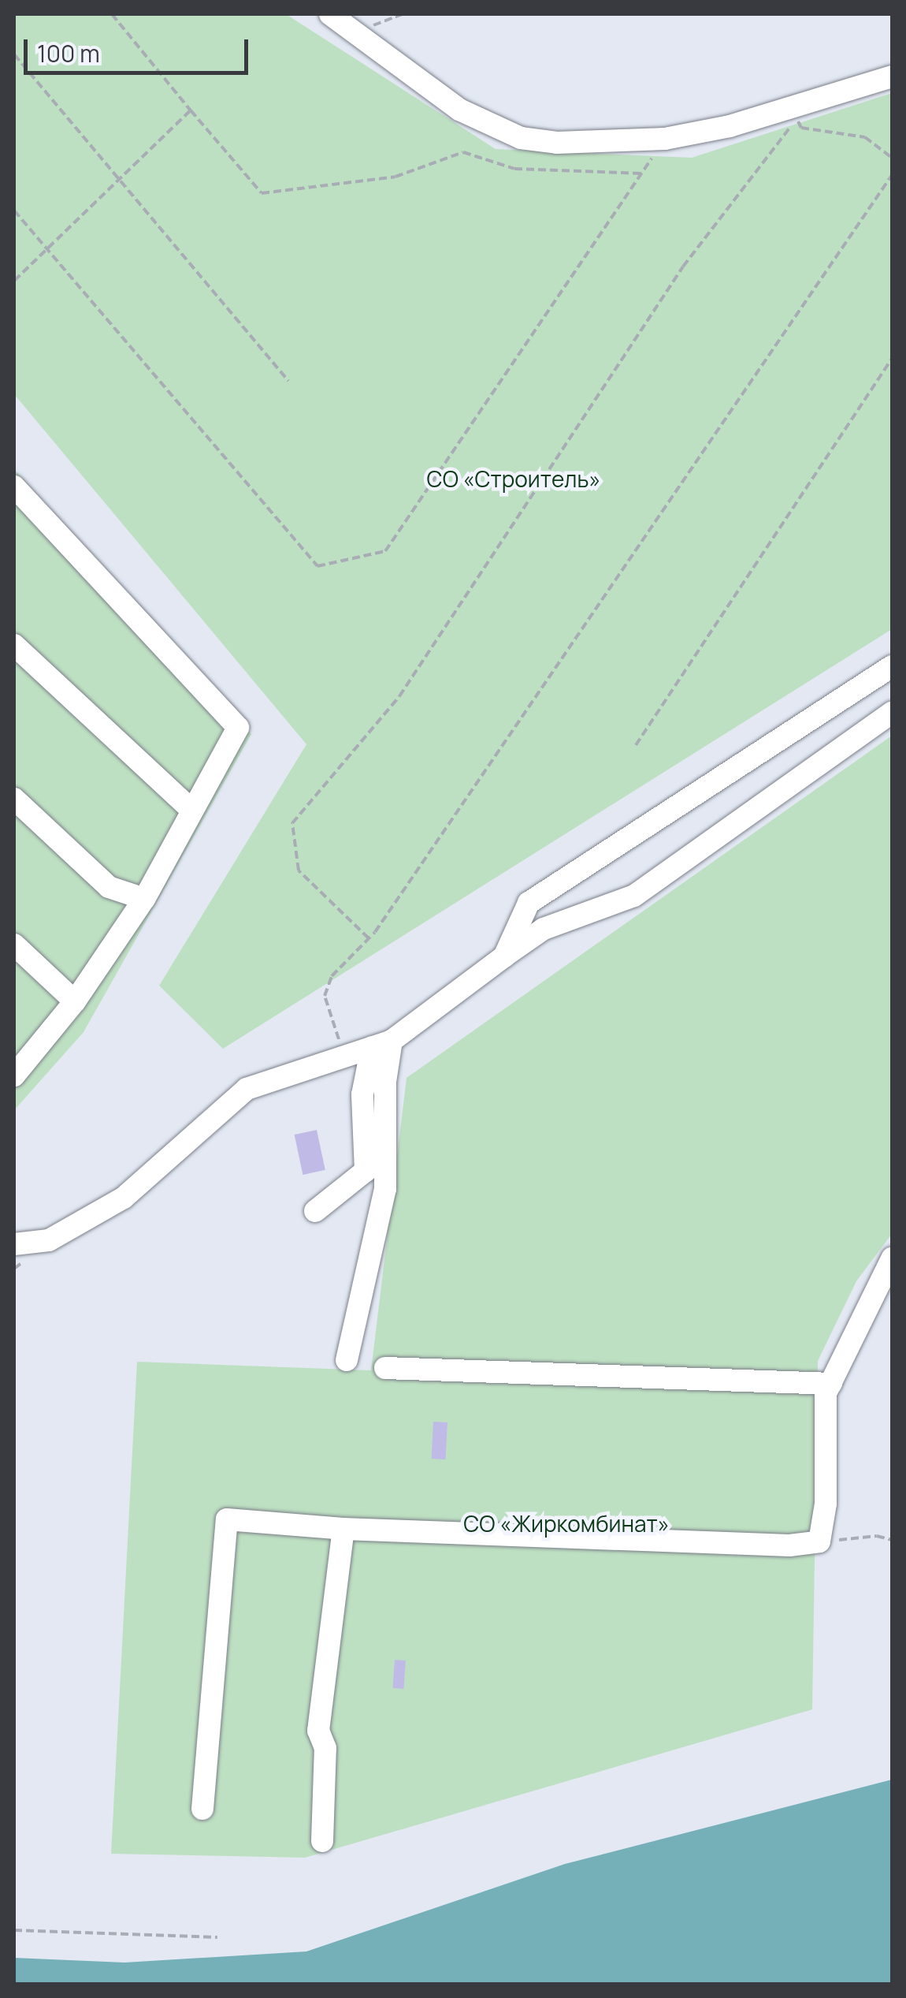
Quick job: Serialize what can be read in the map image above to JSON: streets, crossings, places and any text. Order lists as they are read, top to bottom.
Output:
{
  "parks": ["СО «Строитель»", "СО «Жиркомбинат»"],
  "scale_bar": "100 m"
}
